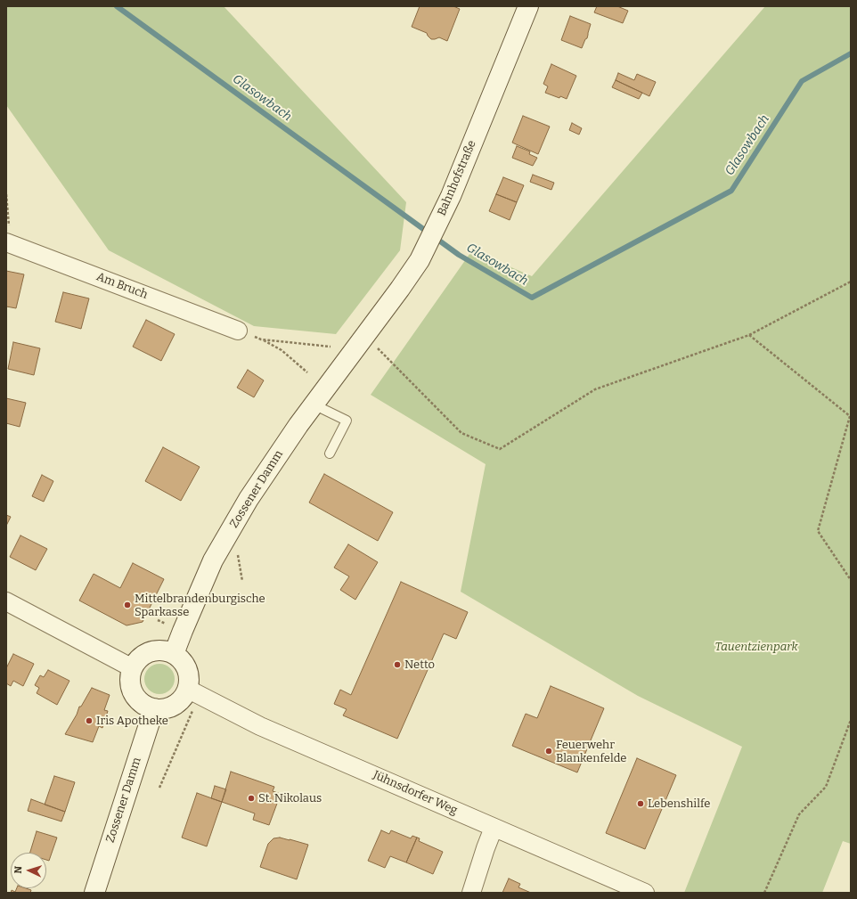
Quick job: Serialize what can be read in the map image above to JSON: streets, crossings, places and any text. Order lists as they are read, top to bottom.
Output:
{
  "streets": {
    "main road": ["Bahnhofstraße", "Zossener Damm"],
    "street": ["Am Bruch", "Jühnsdorfer Weg"]
  },
  "crossings": [
    ["Bahnhofstraße", "Zossener Damm"],
    ["Zossener Damm", "Jühnsdorfer Weg"]
  ],
  "water": ["Glasowbach"],
  "parks": ["Tauentzienpark"],
  "places": [
    "Mittelbrandenburgische Sparkasse",
    "Netto",
    "Iris Apotheke",
    "Feuerwehr Blankenfelde",
    "St. Nikolaus",
    "Lebenshilfe"
  ],
  "north": "left"
}
